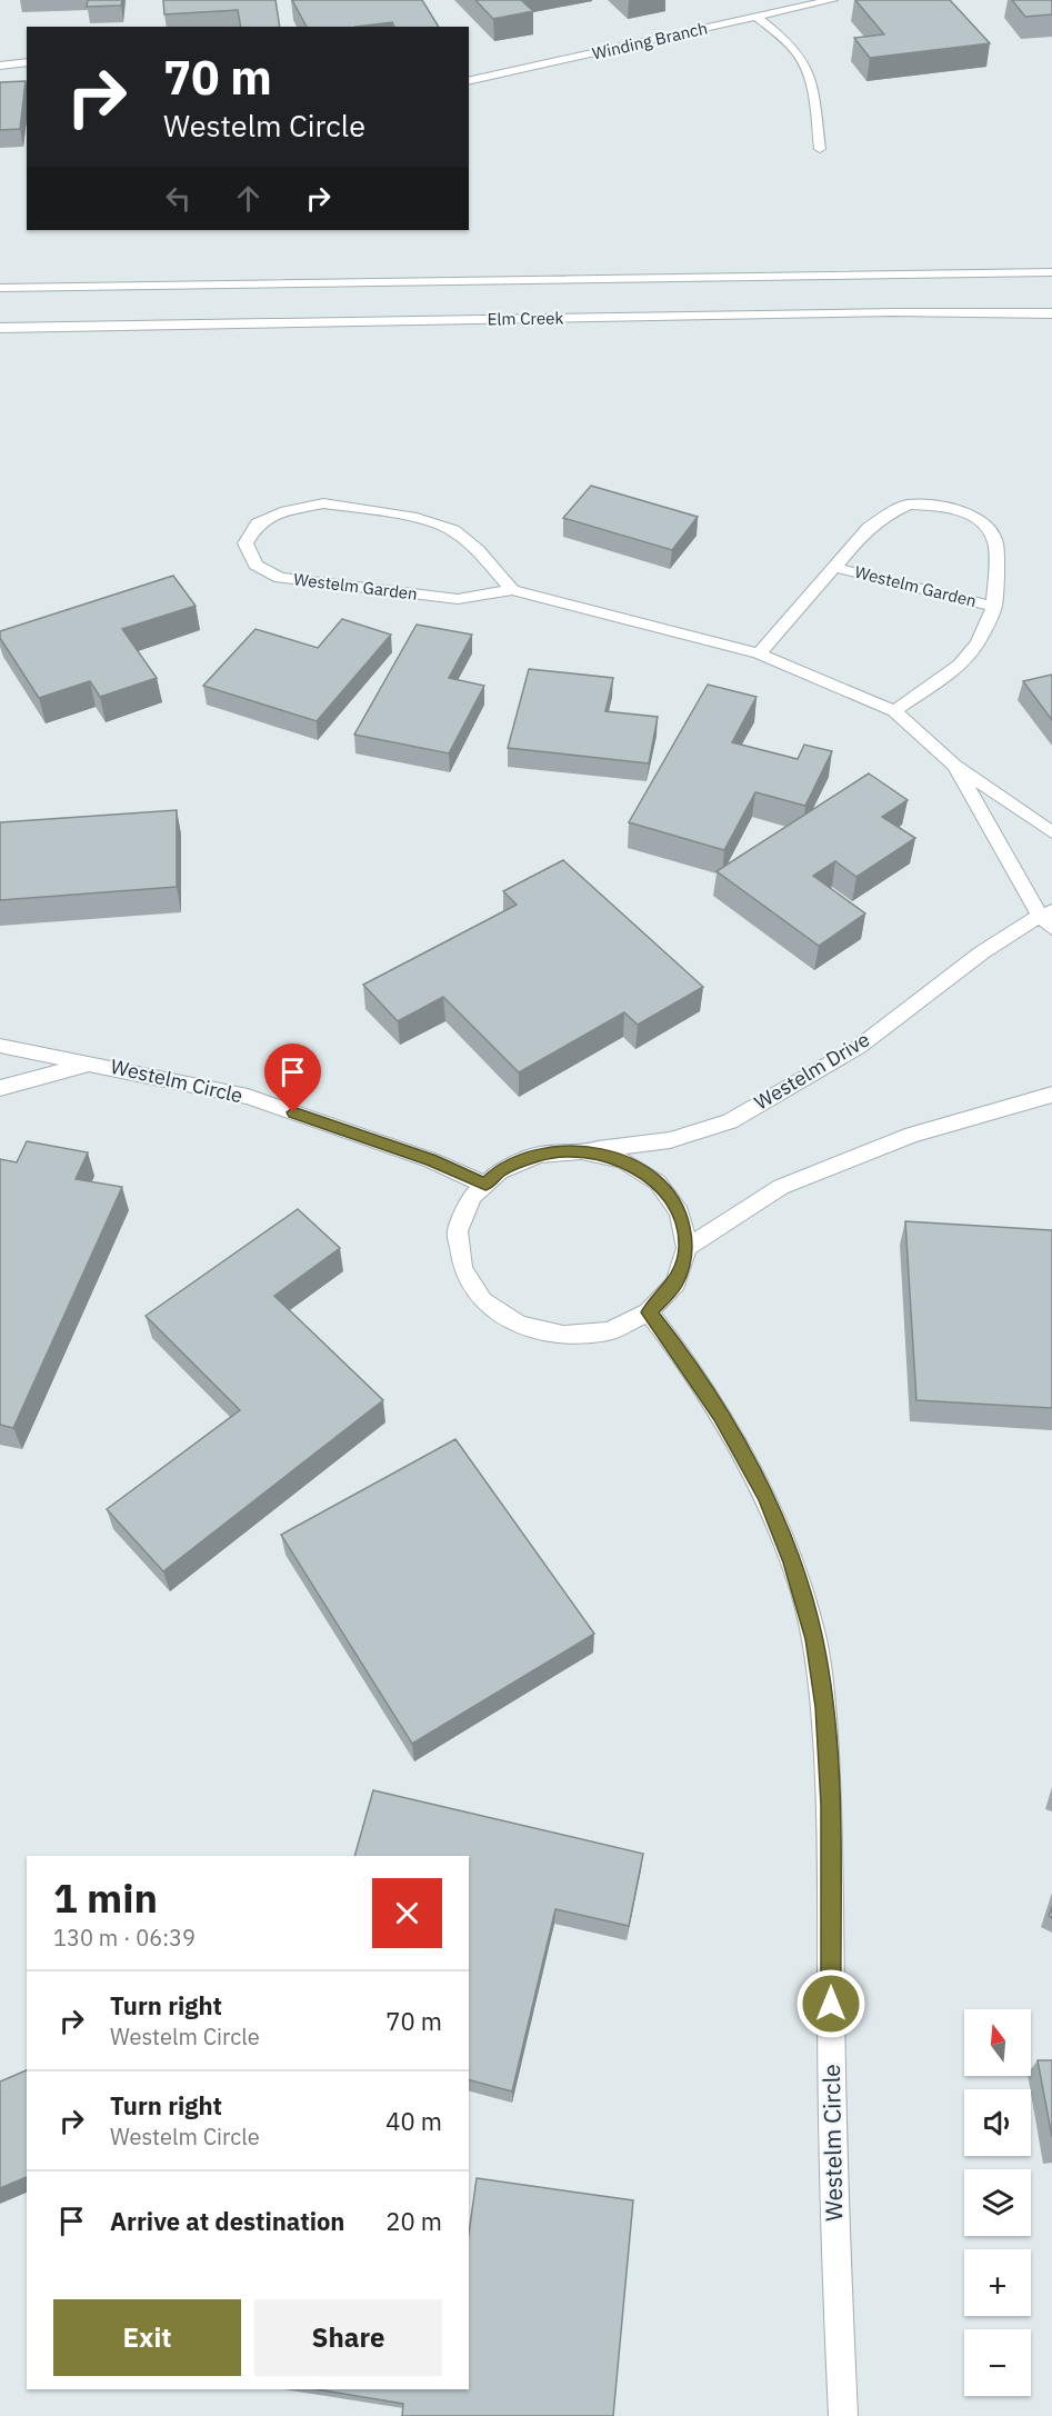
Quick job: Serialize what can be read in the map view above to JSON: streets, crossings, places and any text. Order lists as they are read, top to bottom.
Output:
{
  "streets": {
    "street": [
      "Winding Branch",
      "Elm Creek",
      "Westelm Garden",
      "Westelm Drive",
      "Westelm Circle"
    ]
  },
  "crossings": [
    ["Westelm Garden", "Westelm Drive"],
    ["Westelm Drive", "Westelm Circle"]
  ],
  "north": "top",
  "page": {
    "turn": ["70 m", "Westelm Circle"],
    "heading": ["1 min", "130 m · 06:39"],
    "list": [
      {
        "name": "Turn right",
        "note": "Westelm Circle",
        "value": "70 m"
      },
      {
        "name": "Turn right",
        "note": "Westelm Circle",
        "value": "40 m"
      },
      {
        "name": "Arrive at destination",
        "value": "20 m"
      }
    ],
    "map_buttons": ["+", "−"],
    "buttons": ["Exit", "Share"]
  }
}
